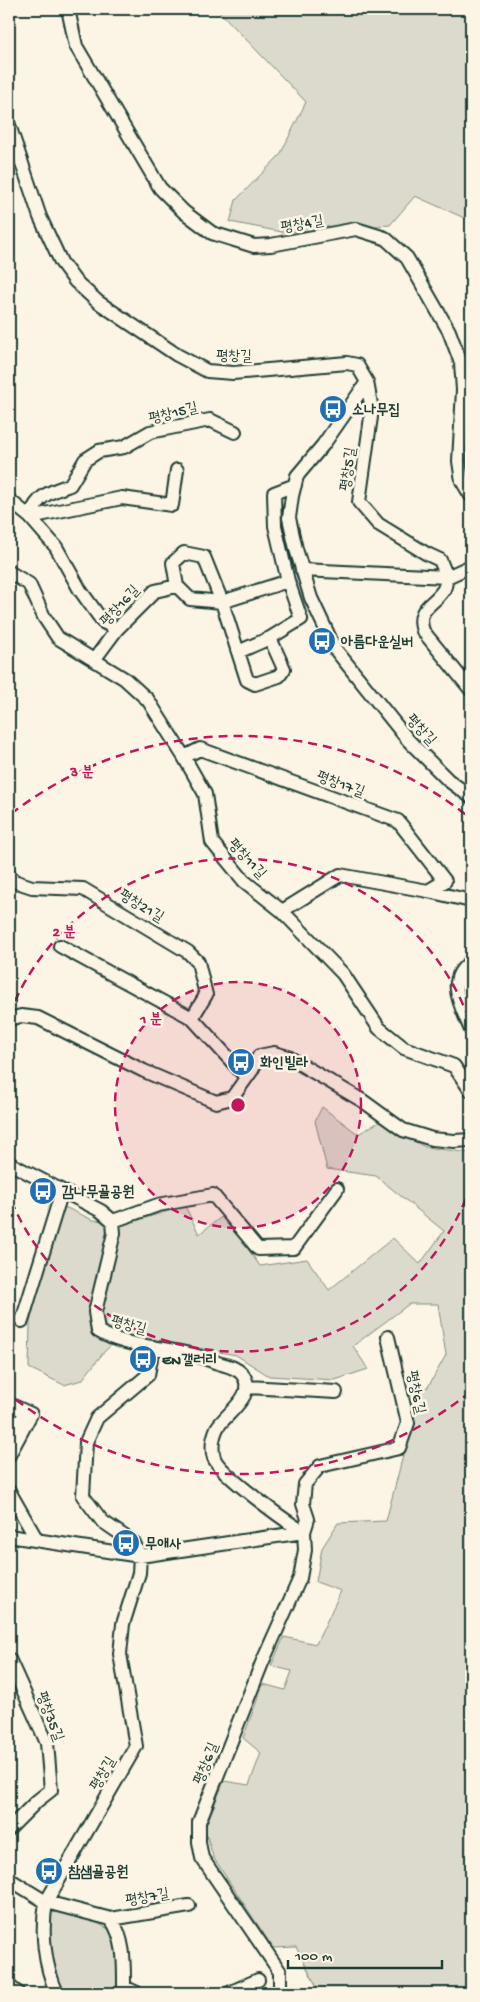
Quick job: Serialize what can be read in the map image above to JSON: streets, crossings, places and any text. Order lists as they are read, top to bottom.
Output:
{
  "streets": {
    "street": [
      "평창4길",
      "평창길",
      "평창15길",
      "평창5길",
      "평창16길",
      "평창17길",
      "평창11길",
      "평창21길",
      "평창6길",
      "평창35길",
      "평창7길"
    ]
  },
  "crossings": [
    ["평창길", "평창5길"],
    ["평창길", "평창7길"],
    ["평창16길", "평창11길"],
    ["평창17길", "평창11길"]
  ],
  "places": {
    "bus stop": [
      "소나무집",
      "아름다운실버",
      "화인빌라",
      "감나무골공원",
      "EN갤러리",
      "무애사",
      "참샘골공원"
    ]
  },
  "scale_bar": "100 m",
  "rings": ["3 분", "2 분", "1 분"]
}
